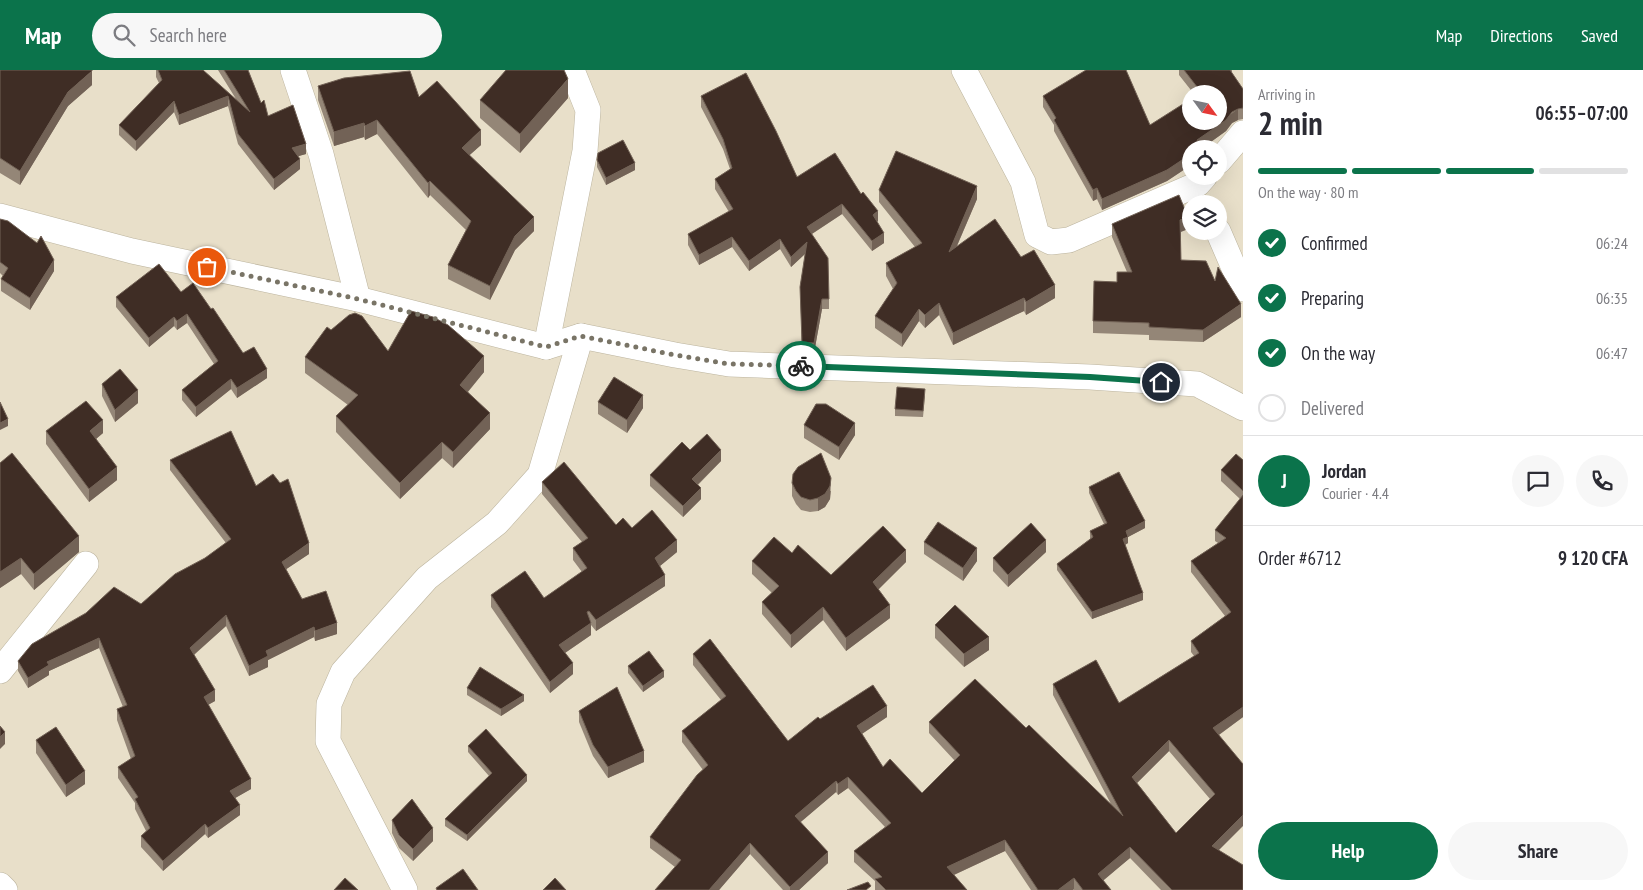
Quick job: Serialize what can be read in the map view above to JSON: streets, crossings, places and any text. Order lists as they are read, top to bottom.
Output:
{
  "north": "bottom right",
  "page": {
    "header": "Map",
    "search": "Search here",
    "nav": ["Map", "Directions", "Saved"],
    "heading": ["2 min", "Arriving in", "06:55–07:00"],
    "panel": [
      "Jordan",
      "Courier · 4.4",
      "Order #6712",
      "9 120 CFA"
    ],
    "bar": "On the way · 80 m",
    "list": [
      ["Confirmed", "06:24"],
      ["Preparing", "06:35"],
      ["On the way", "06:47"],
      "Delivered"
    ],
    "round": "J",
    "buttons": ["Help", "Share"]
  }
}
